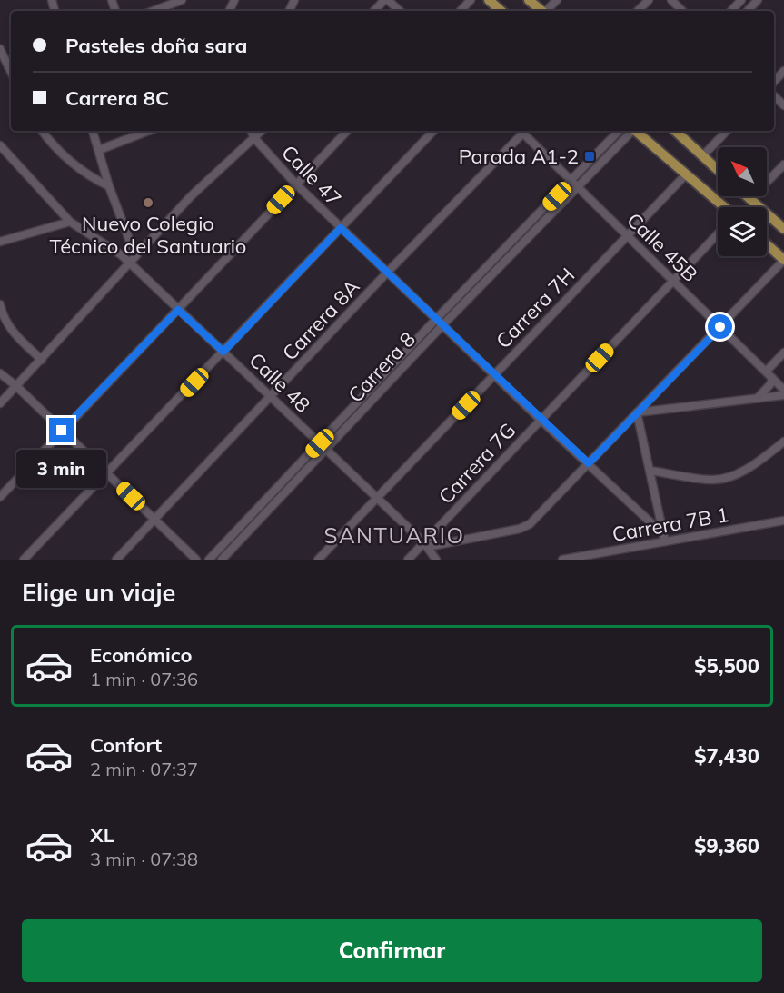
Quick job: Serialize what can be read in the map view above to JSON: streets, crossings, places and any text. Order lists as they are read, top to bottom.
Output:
{
  "streets": {
    "street": [
      "Calle 47",
      "Calle 45B",
      "Carrera 7H",
      "Carrera 8A",
      "Carrera 8",
      "Calle 48",
      "Carrera 7G",
      "Carrera 7B 1"
    ]
  },
  "crossings": [
    ["Calle 47", "Carrera 7H"],
    ["Calle 47", "Carrera 8A"],
    ["Calle 47", "Carrera 8"],
    ["Calle 47", "Carrera 7G"],
    ["Calle 47", "Carrera 7B 1"],
    ["Calle 45B", "Carrera 7H"],
    ["Calle 45B", "Carrera 8"],
    ["Calle 45B", "Carrera 7G"],
    ["Carrera 7H", "Calle 48"],
    ["Carrera 8A", "Calle 48"],
    ["Carrera 8", "Calle 48"],
    ["Calle 48", "Carrera 7G"]
  ],
  "districts": ["SANTUARIO"],
  "places": {
    "transit": ["Parada A1-2"],
    "other": ["Nuevo Colegio Técnico del Santuario"]
  },
  "north": "top left",
  "page": {
    "banner": ["Pasteles doña sara", "Carrera 8C"],
    "bubble": "3 min",
    "heading": "Elige un viaje",
    "list": [
      {
        "name": "Económico",
        "note": "1 min · 07:36",
        "value": "$5,500"
      },
      {
        "name": "Confort",
        "note": "2 min · 07:37",
        "value": "$7,430"
      },
      {
        "name": "XL",
        "note": "3 min · 07:38",
        "value": "$9,360"
      }
    ],
    "buttons": "Confirmar"
  }
}
